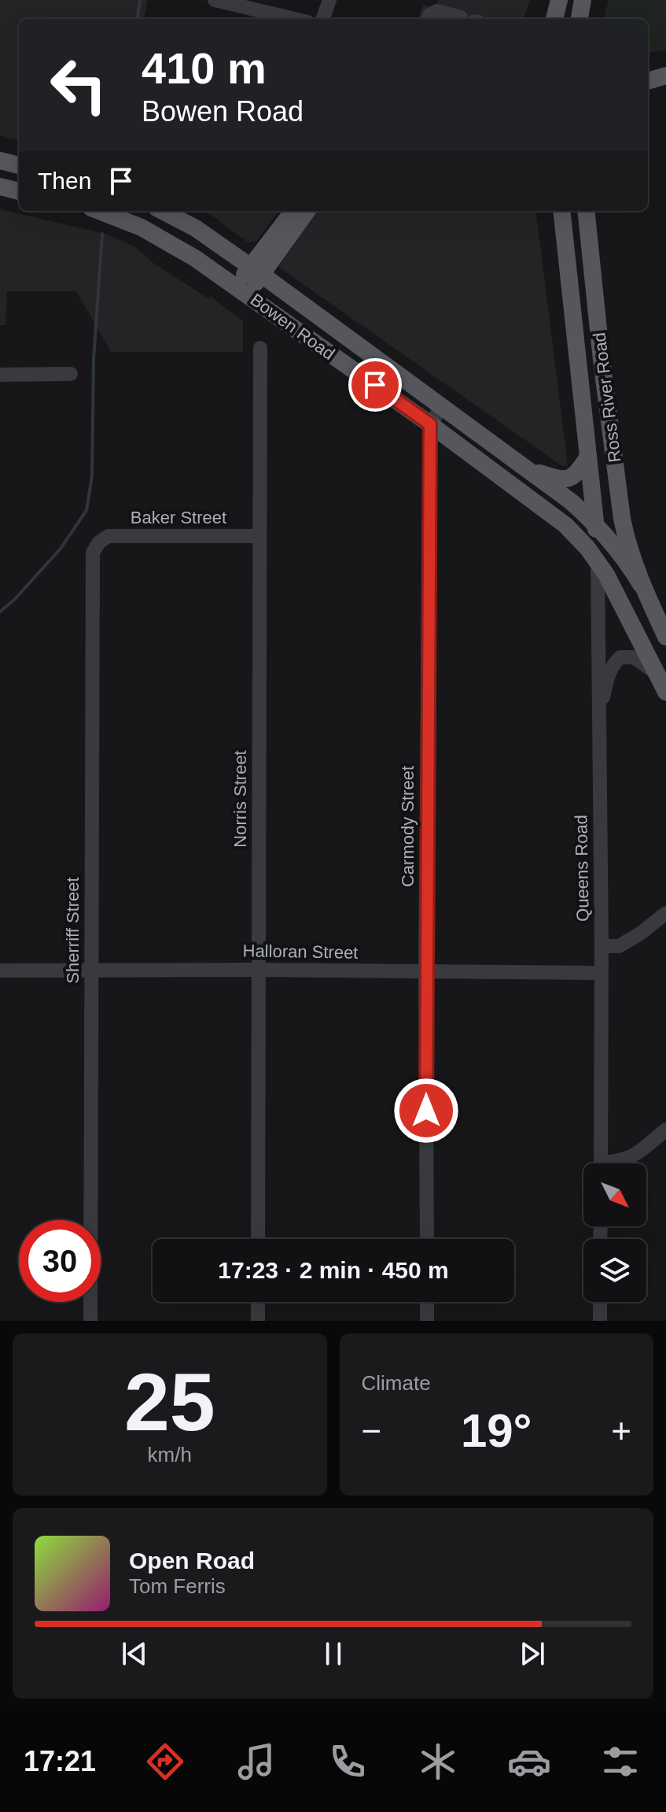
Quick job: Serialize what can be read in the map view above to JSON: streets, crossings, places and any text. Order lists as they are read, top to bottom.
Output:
{
  "streets": {
    "main road": ["Bowen Road", "Ross River Road"],
    "street": [
      "Baker Street",
      "Norris Street",
      "Carmody Street",
      "Queens Road",
      "Sherriff Street",
      "Halloran Street"
    ]
  },
  "crossings": [
    ["Bowen Road", "Ross River Road"],
    ["Bowen Road", "Carmody Street"],
    ["Bowen Road", "Queens Road"],
    ["Ross River Road", "Queens Road"],
    ["Baker Street", "Norris Street"],
    ["Baker Street", "Sherriff Street"],
    ["Norris Street", "Halloran Street"],
    ["Carmody Street", "Halloran Street"],
    ["Queens Road", "Halloran Street"],
    ["Sherriff Street", "Halloran Street"]
  ],
  "north": "bottom right",
  "page": {
    "turn": ["410 m", "Bowen Road"],
    "then": "Then",
    "limit": "30",
    "trip": "17:23 · 2 min · 450 m",
    "tile": [
      ["25", "km/h"],
      "Climate"
    ],
    "heat": ["−", "19°", "+"],
    "song": ["Open Road", "Tom Ferris"],
    "tabs": "17:21"
  }
}
